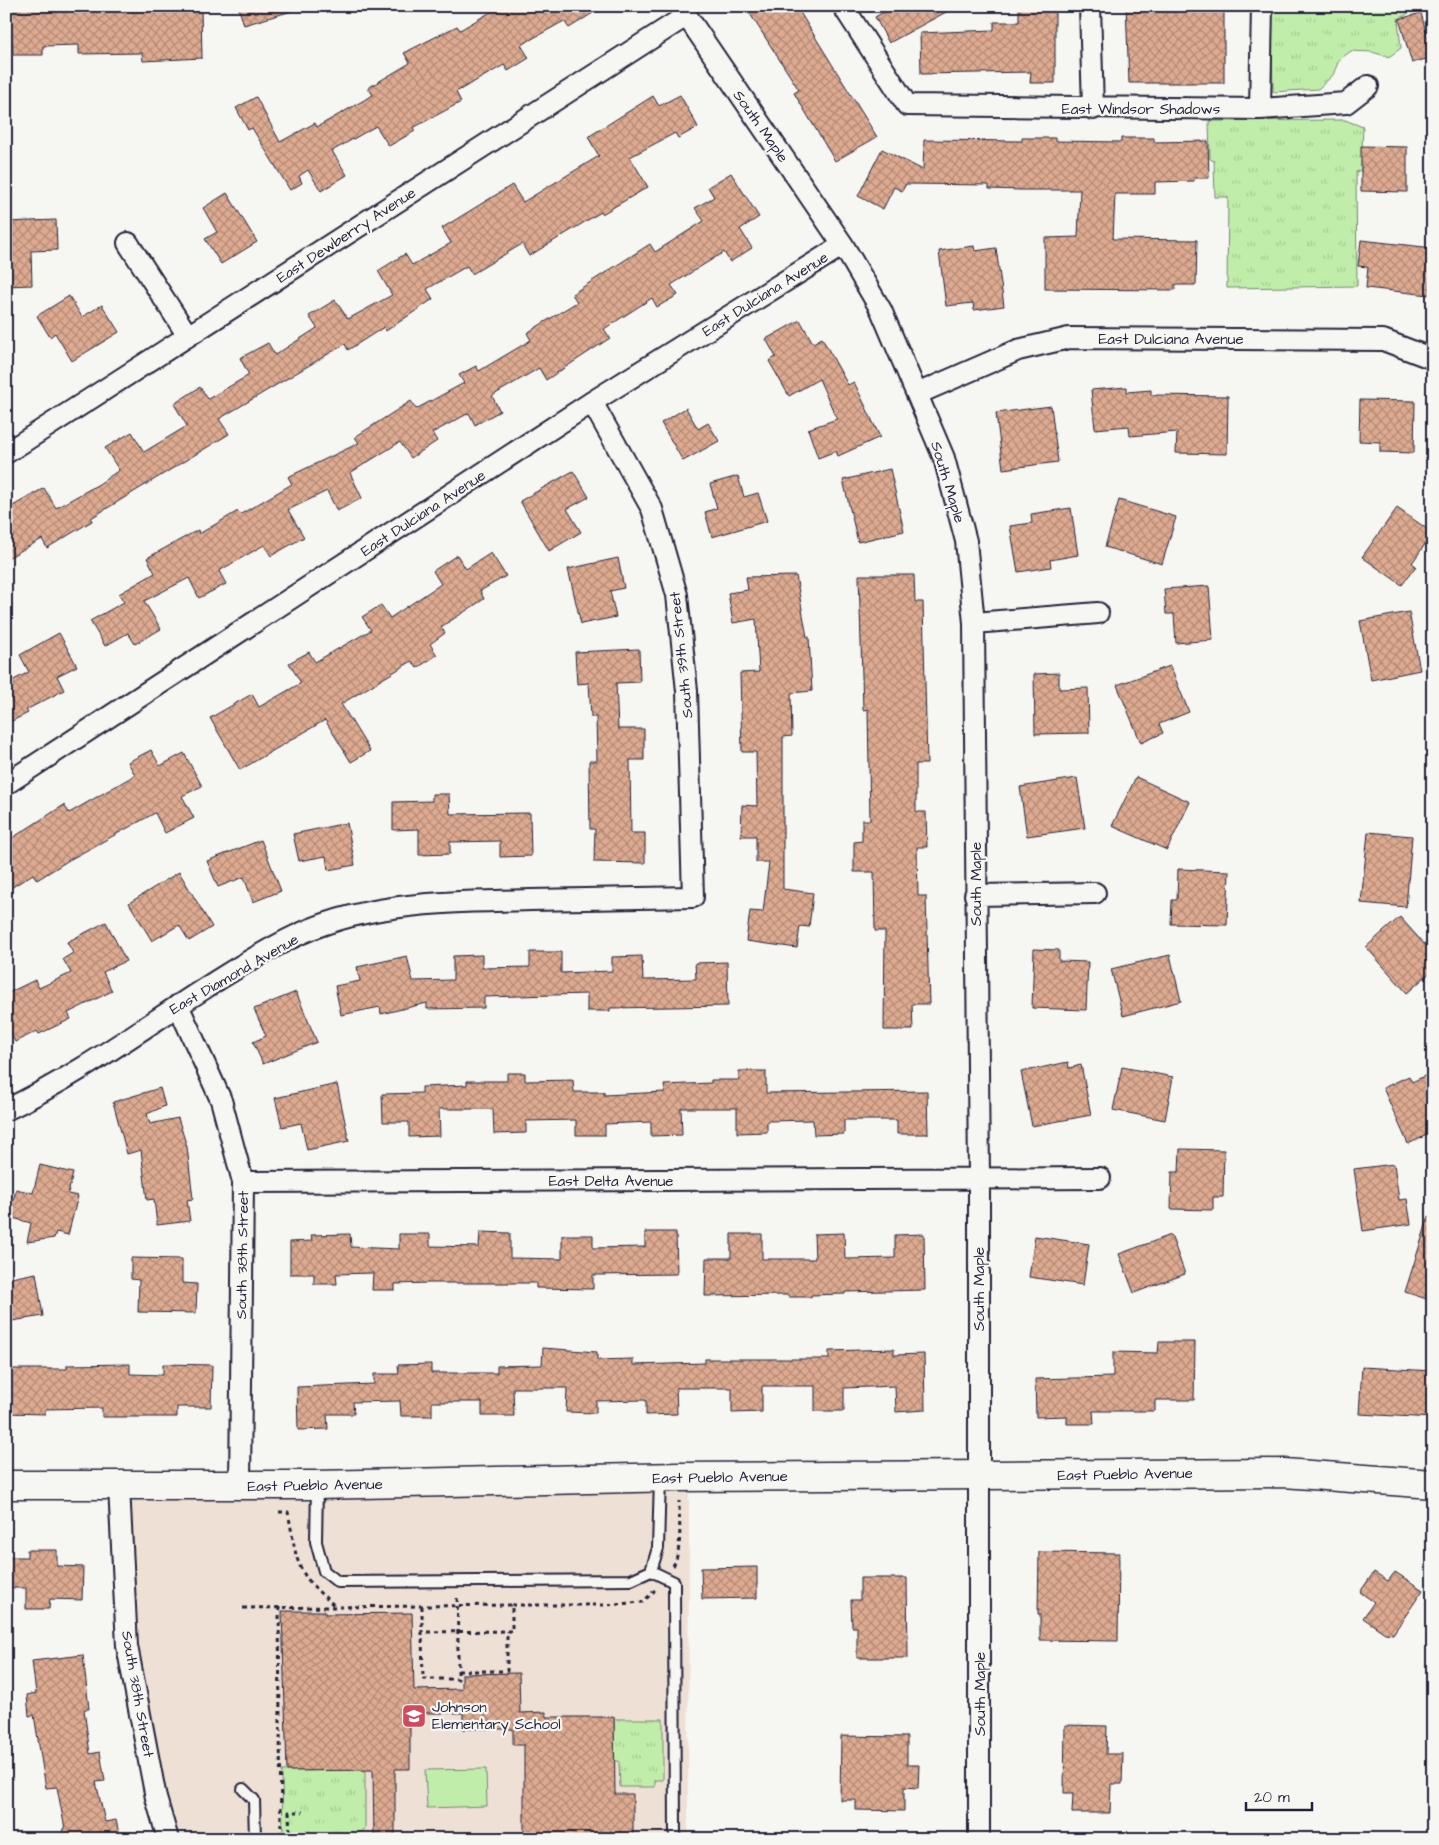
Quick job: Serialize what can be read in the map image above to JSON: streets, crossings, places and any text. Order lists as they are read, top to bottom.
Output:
{
  "streets": {
    "street": [
      "East Windsor Shadows",
      "South Maple",
      "East Dewberry Avenue",
      "East Dulciana Avenue",
      "South 39th Street",
      "East Diamond Avenue",
      "East Delta Avenue",
      "South 38th Street",
      "East Pueblo Avenue"
    ]
  },
  "crossings": [
    ["South Maple", "East Dewberry Avenue"],
    ["South Maple", "East Dulciana Avenue"],
    ["South Maple", "East Delta Avenue"],
    ["South Maple", "East Pueblo Avenue"],
    ["East Dulciana Avenue", "South 39th Street"],
    ["South 39th Street", "East Diamond Avenue"],
    ["East Diamond Avenue", "South 38th Street"],
    ["East Delta Avenue", "South 38th Street"],
    ["South 38th Street", "East Pueblo Avenue"]
  ],
  "places": {
    "school or university": ["Johnson Elementary School"]
  },
  "scale_bar": "20 m"
}
